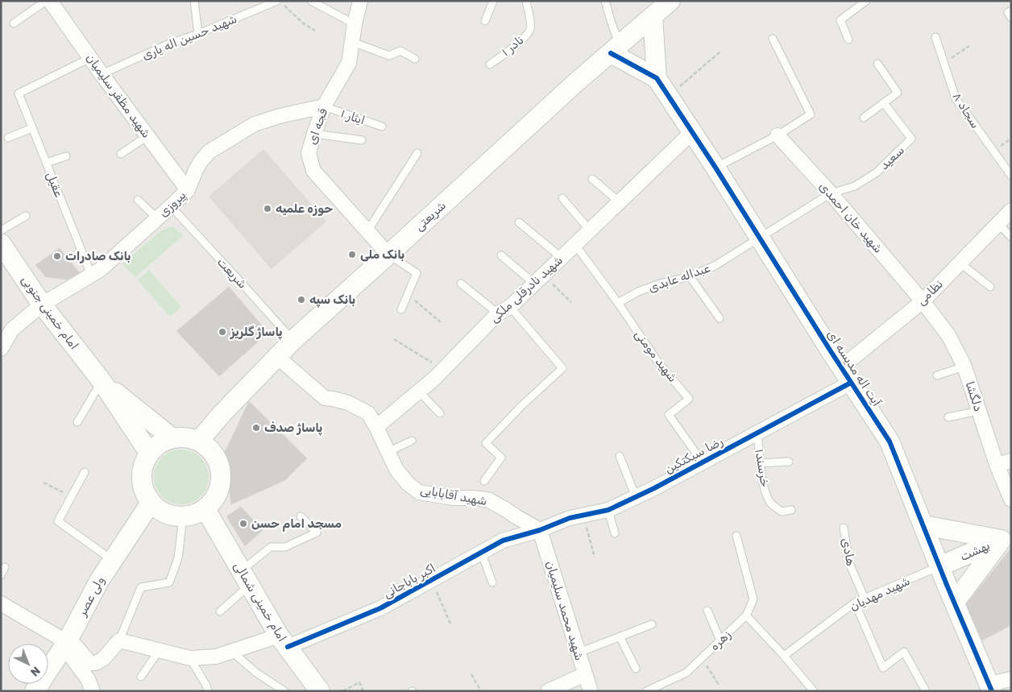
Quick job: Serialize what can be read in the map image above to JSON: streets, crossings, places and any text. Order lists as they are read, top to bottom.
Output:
{
  "streets": {
    "main road": [
      "شریعتی",
      "امام خمینی جنوبی",
      "آیت اله مدیسه ای",
      "بهشت",
      "ولی عصر",
      "امام خمینی شمالی"
    ],
    "street": [
      "شهید مظفر سلیمیان",
      "قجه ای",
      "پیروزی",
      "شهید خان احمدی",
      "شهید نادرقلی ملکی",
      "نظامی",
      "دلگشا",
      "رضا سبکتکین",
      "شهید آقابابایی",
      "اکبر باباجانی",
      "شهید محمد سلیمیان"
    ],
    "lane": [
      "شهید حسین اله یاری",
      "نادر ۱",
      "سجاد ۸",
      "ایثار ۱",
      "سعید",
      "عقیل",
      "شریعت",
      "عبداله عابدی",
      "شهید مومنی",
      "خرسند۱",
      "هادی",
      "شهید مهدیان",
      "زهره"
    ]
  },
  "crossings": [
    ["شهید حسین اله یاری", "شهید مظفر سلیمیان"],
    ["شهید مظفر سلیمیان", "عقیل"],
    ["شهید مظفر سلیمیان", "پیروزی"],
    ["ایثار ۱", "قجه ای"],
    ["ایثار ۱", "پیروزی"],
    ["قجه ای", "پیروزی"],
    ["قجه ای", "شریعتی"],
    ["سعید", "شهید خان احمدی"],
    ["سعید", "عبداله عابدی"],
    ["عقیل", "پیروزی"],
    ["پیروزی", "شریعت"],
    ["پیروزی", "امام خمینی جنوبی"],
    ["شریعتی", "شریعت"],
    ["شریعتی", "شهید آقابابایی"],
    ["شریعتی", "ولی عصر"],
    ["شریعتی", "امام خمینی شمالی"],
    ["شهید خان احمدی", "عبداله عابدی"],
    ["شهید خان احمدی", "نظامی"],
    ["شهید خان احمدی", "دلگشا"],
    ["عبداله عابدی", "شهید مومنی"],
    ["عبداله عابدی", "آیت اله مدیسه ای"],
    ["شهید نادرقلی ملکی", "شهید مومنی"],
    ["شهید نادرقلی ملکی", "آیت اله مدیسه ای"],
    ["شهید نادرقلی ملکی", "شهید آقابابایی"],
    ["نظامی", "آیت اله مدیسه ای"],
    ["نظامی", "دلگشا"],
    ["نظامی", "رضا سبکتکین"],
    ["شهید مومنی", "رضا سبکتکین"],
    ["آیت اله مدیسه ای", "رضا سبکتکین"],
    ["آیت اله مدیسه ای", "بهشت"],
    ["آیت اله مدیسه ای", "شهید مهدیان"],
    ["رضا سبکتکین", "خرسند۱"],
    ["رضا سبکتکین", "شهید آقابابایی"],
    ["رضا سبکتکین", "اکبر باباجانی"],
    ["رضا سبکتکین", "شهید محمد سلیمیان"],
    ["شهید آقابابایی", "اکبر باباجانی"],
    ["شهید آقابابایی", "شهید محمد سلیمیان"],
    ["بهشت", "شهید مهدیان"],
    ["هادی", "شهید مهدیان"],
    ["اکبر باباجانی", "امام خمینی شمالی"],
    ["اکبر باباجانی", "شهید محمد سلیمیان"],
    ["ولی عصر", "امام خمینی شمالی"]
  ],
  "places": [
    "حوزه علمیه",
    "بانک ملی",
    "بانک صادرات",
    "بانک سپه",
    "پاساژ گلریز",
    "پاساژ صدف",
    "مسجد امام حسن"
  ],
  "north": "bottom right"
}
